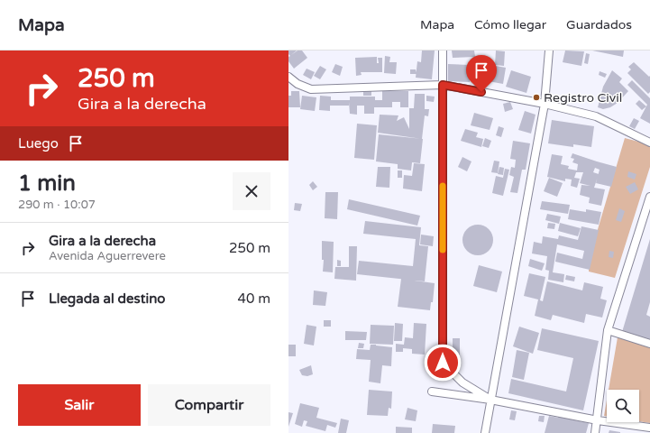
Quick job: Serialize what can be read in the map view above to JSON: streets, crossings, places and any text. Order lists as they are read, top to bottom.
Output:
{
  "places": ["Registro Civil"],
  "page": {
    "header": "Mapa",
    "nav": ["Mapa", "Cómo llegar", "Guardados"],
    "turn": ["250 m", "Gira a la derecha"],
    "then": "Luego",
    "heading": ["1 min", "290 m · 10:07"],
    "list": [
      {
        "name": "Gira a la derecha",
        "note": "Avenida Aguerrevere",
        "value": "250 m"
      },
      {
        "name": "Llegada al destino",
        "value": "40 m"
      }
    ],
    "buttons": ["Salir", "Compartir"]
  }
}
